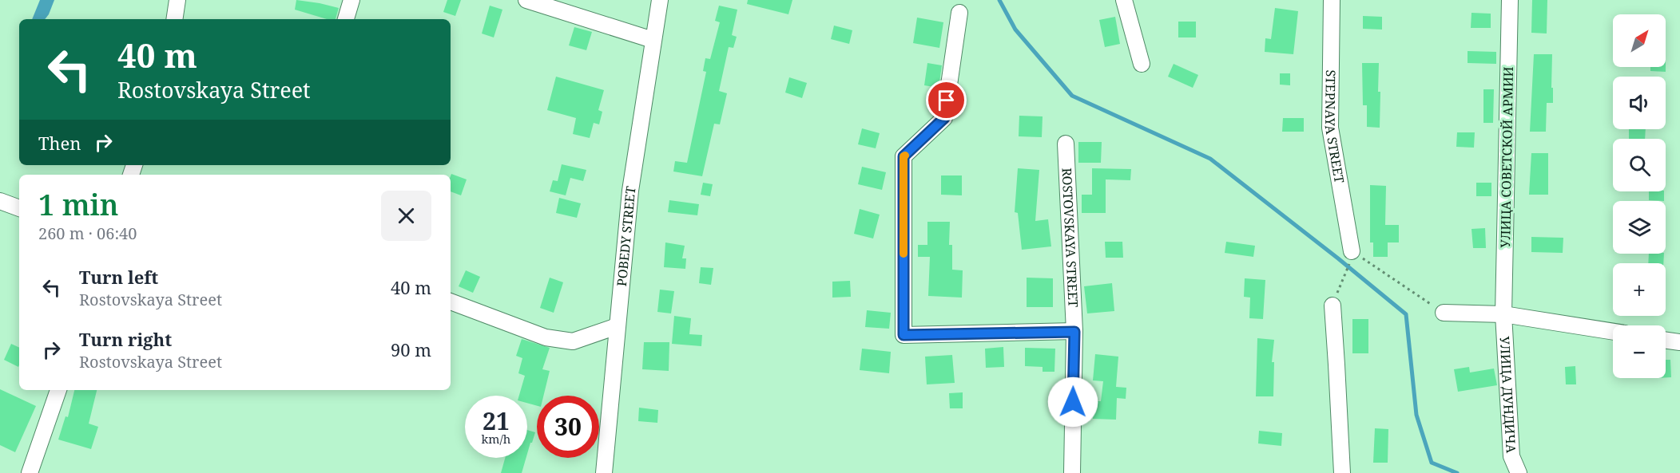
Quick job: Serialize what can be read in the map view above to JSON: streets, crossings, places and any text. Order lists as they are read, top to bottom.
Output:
{
  "streets": {
    "street": [
      "STEPNAYA STREET",
      "УЛИЦА СОВЕТСКОЙ АРМИИ",
      "POBEDY STREET",
      "ROSTOVSKAYA STREET",
      "УЛИЦА ДУНДИЧА"
    ]
  },
  "crossings": [
    ["УЛИЦА СОВЕТСКОЙ АРМИИ", "УЛИЦА ДУНДИЧА"]
  ],
  "north": "top right",
  "page": {
    "map_buttons": ["+", "−"],
    "turn": ["40 m", "Rostovskaya Street"],
    "then": "Then",
    "heading": ["1 min", "260 m · 06:40"],
    "list": [
      {
        "name": "Turn left",
        "note": "Rostovskaya Street",
        "value": "40 m"
      },
      {
        "name": "Turn right",
        "note": "Rostovskaya Street",
        "value": "90 m"
      }
    ],
    "speed": "21 km/h",
    "limit": "30"
  }
}
